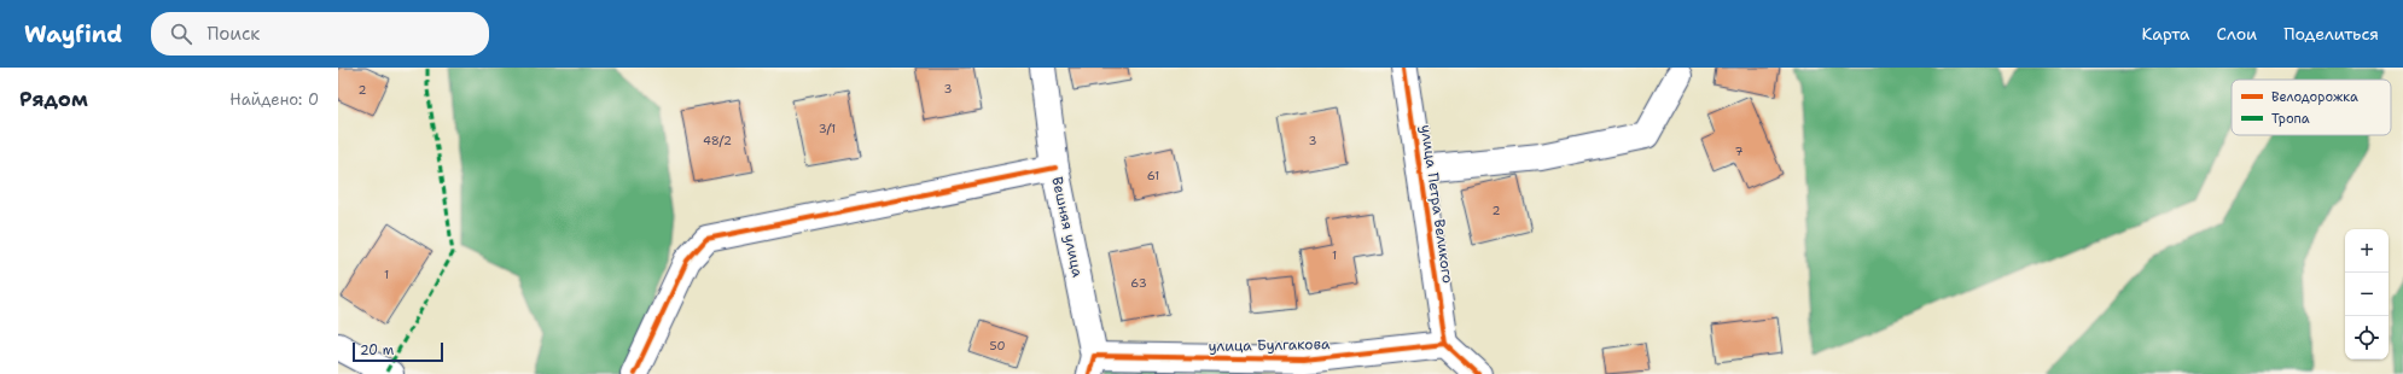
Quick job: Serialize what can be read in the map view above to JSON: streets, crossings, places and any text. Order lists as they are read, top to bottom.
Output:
{
  "streets": {
    "street": ["улица Петра Великого", "Вешняя улица", "улица Булгакова"]
  },
  "crossings": [
    ["улица Петра Великого", "улица Булгакова"],
    ["Вешняя улица", "улица Булгакова"]
  ],
  "house_numbers": [
    "3",
    "2",
    "3/1",
    "48/2",
    "3",
    "7",
    "61",
    "2",
    "1",
    "1",
    "63",
    "50"
  ],
  "legend": ["Велодорожка", "Тропа"],
  "scale_bar": "20 m",
  "page": {
    "header": "Wayfind",
    "search": "Поиск",
    "nav": ["Карта", "Слои", "Поделиться"],
    "heading": ["Рядом", "Найдено: 0"],
    "map_buttons": ["+", "−"],
    "scale": "20 m"
  }
}
